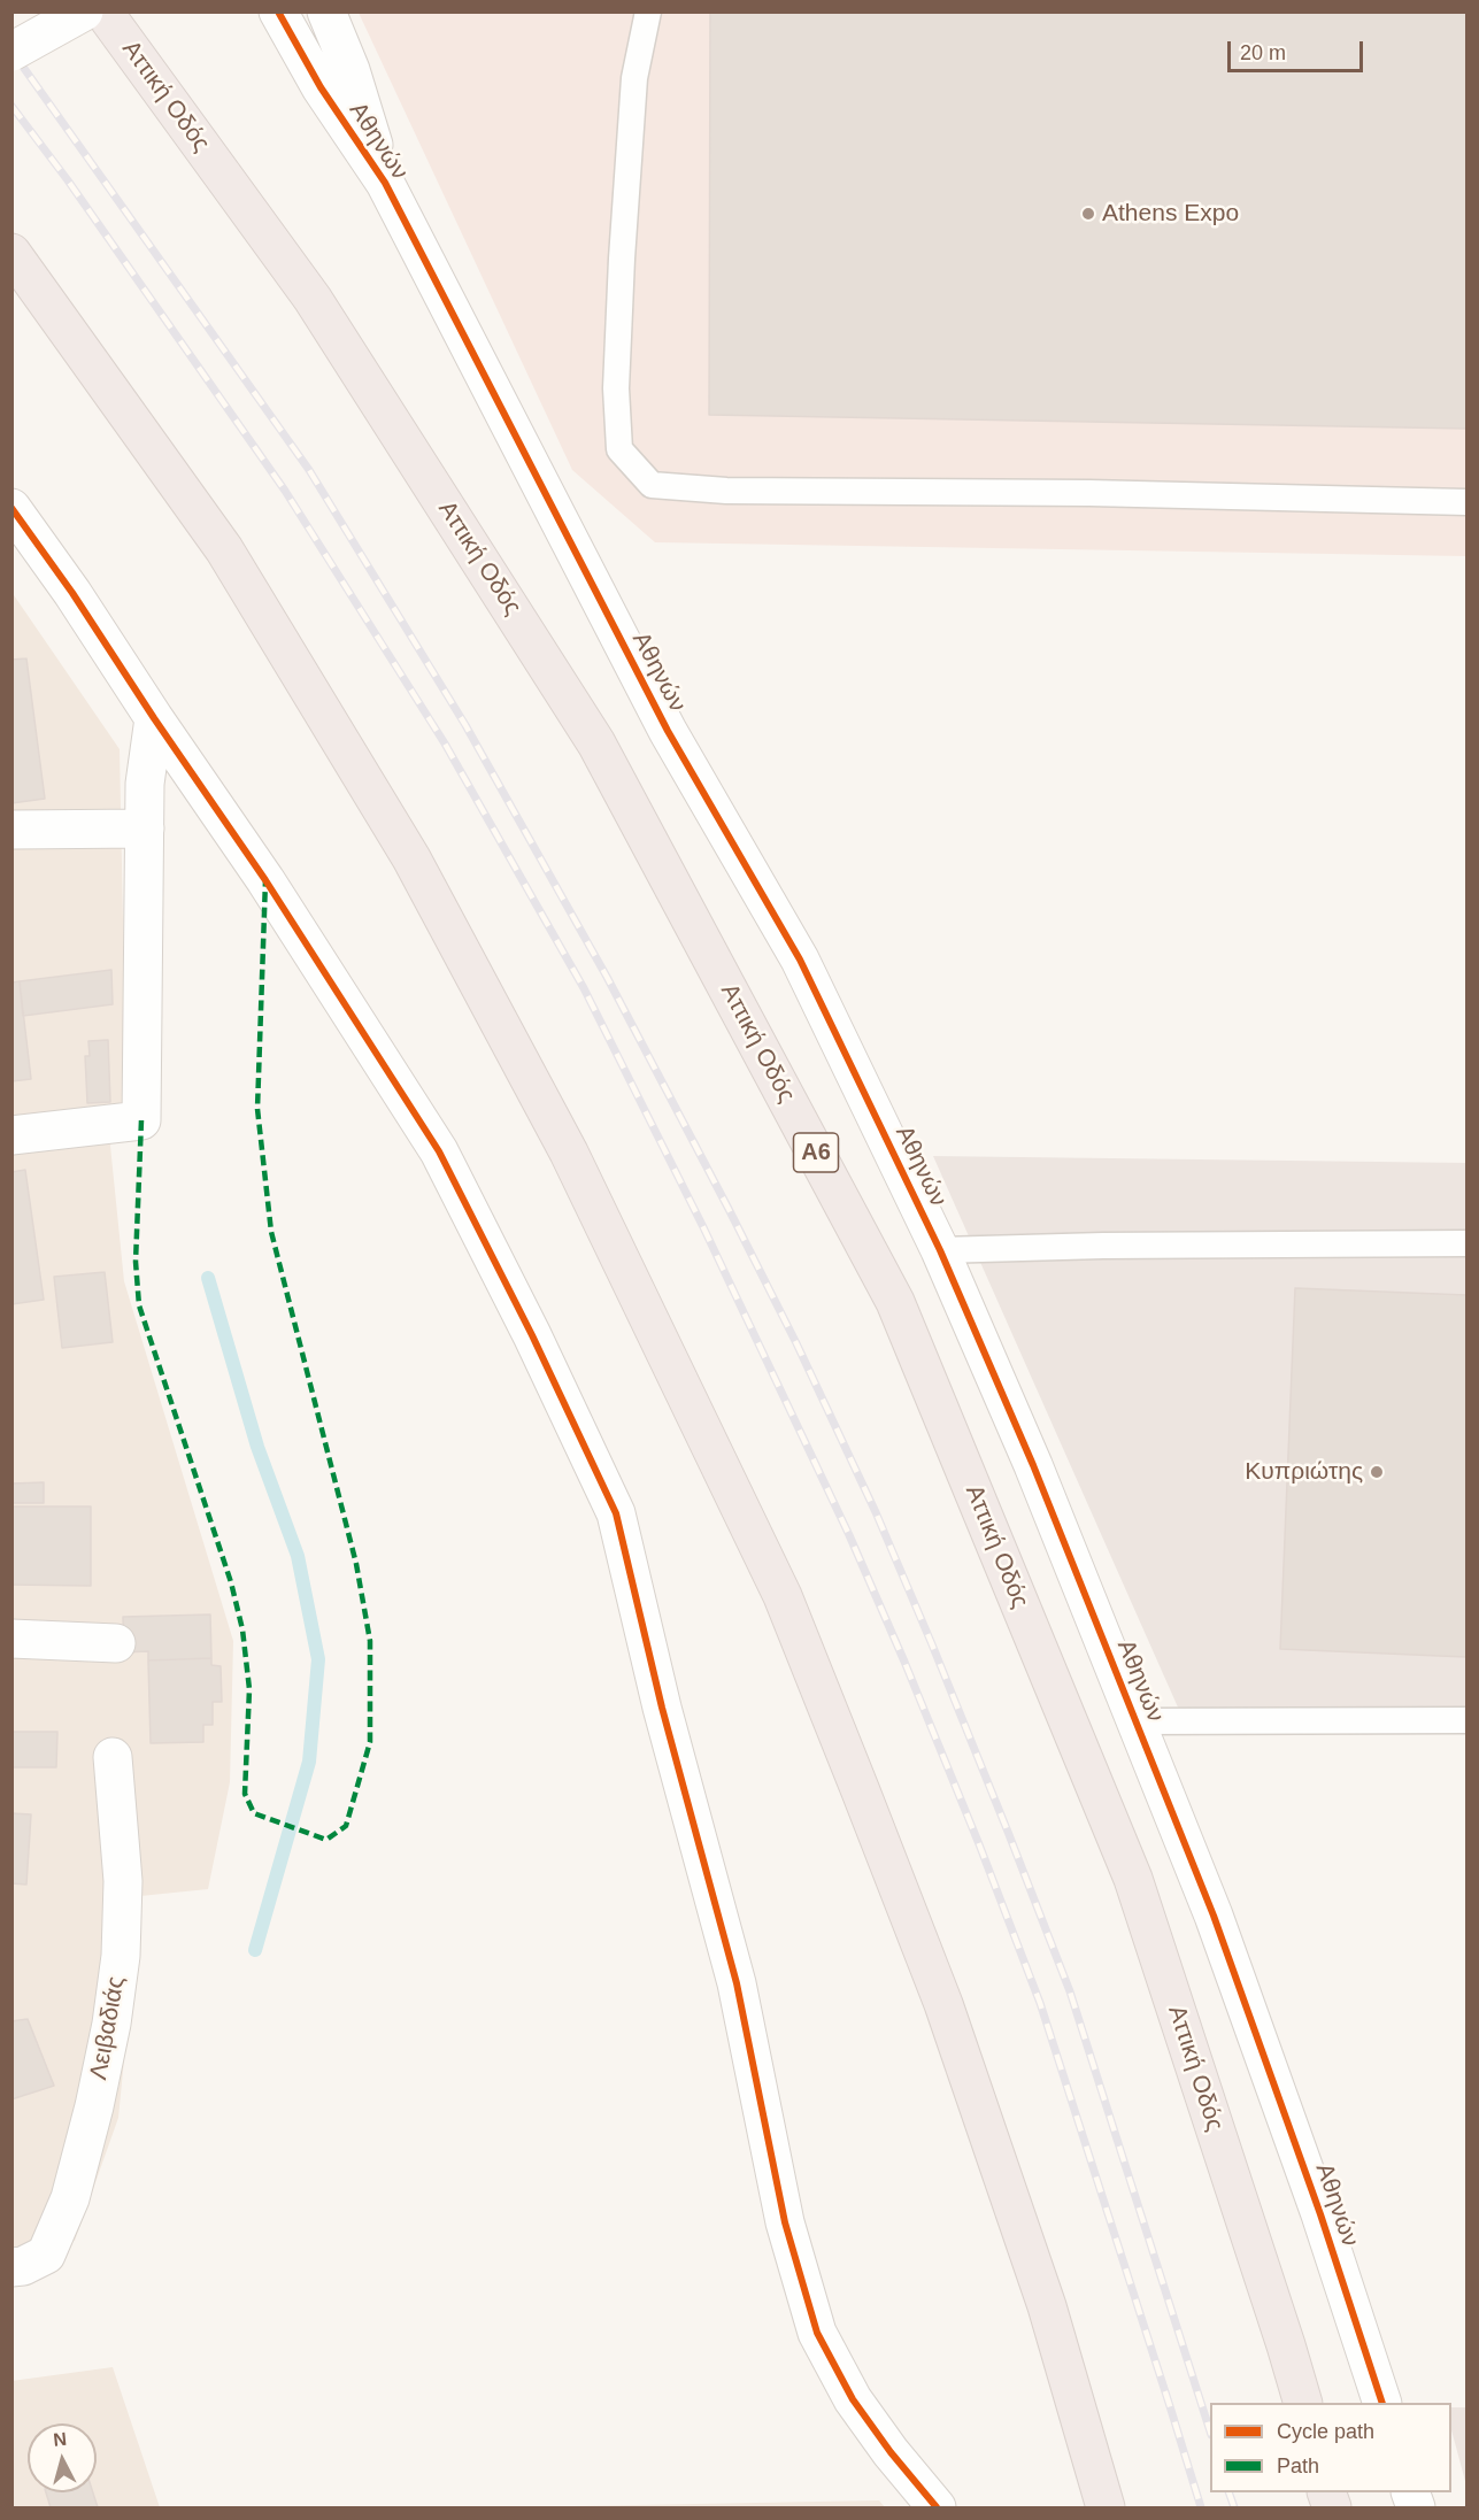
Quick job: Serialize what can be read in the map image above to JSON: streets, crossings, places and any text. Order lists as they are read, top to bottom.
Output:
{
  "streets": {
    "highway": ["Αττική Οδός", "Α6"],
    "street": ["Αθηνών", "Λειβαδιάς"]
  },
  "places": ["Athens Expo", "Κυπριώτης"],
  "legend": ["Cycle path", "Path"],
  "scale_bar": "20 m",
  "north": "top"
}
